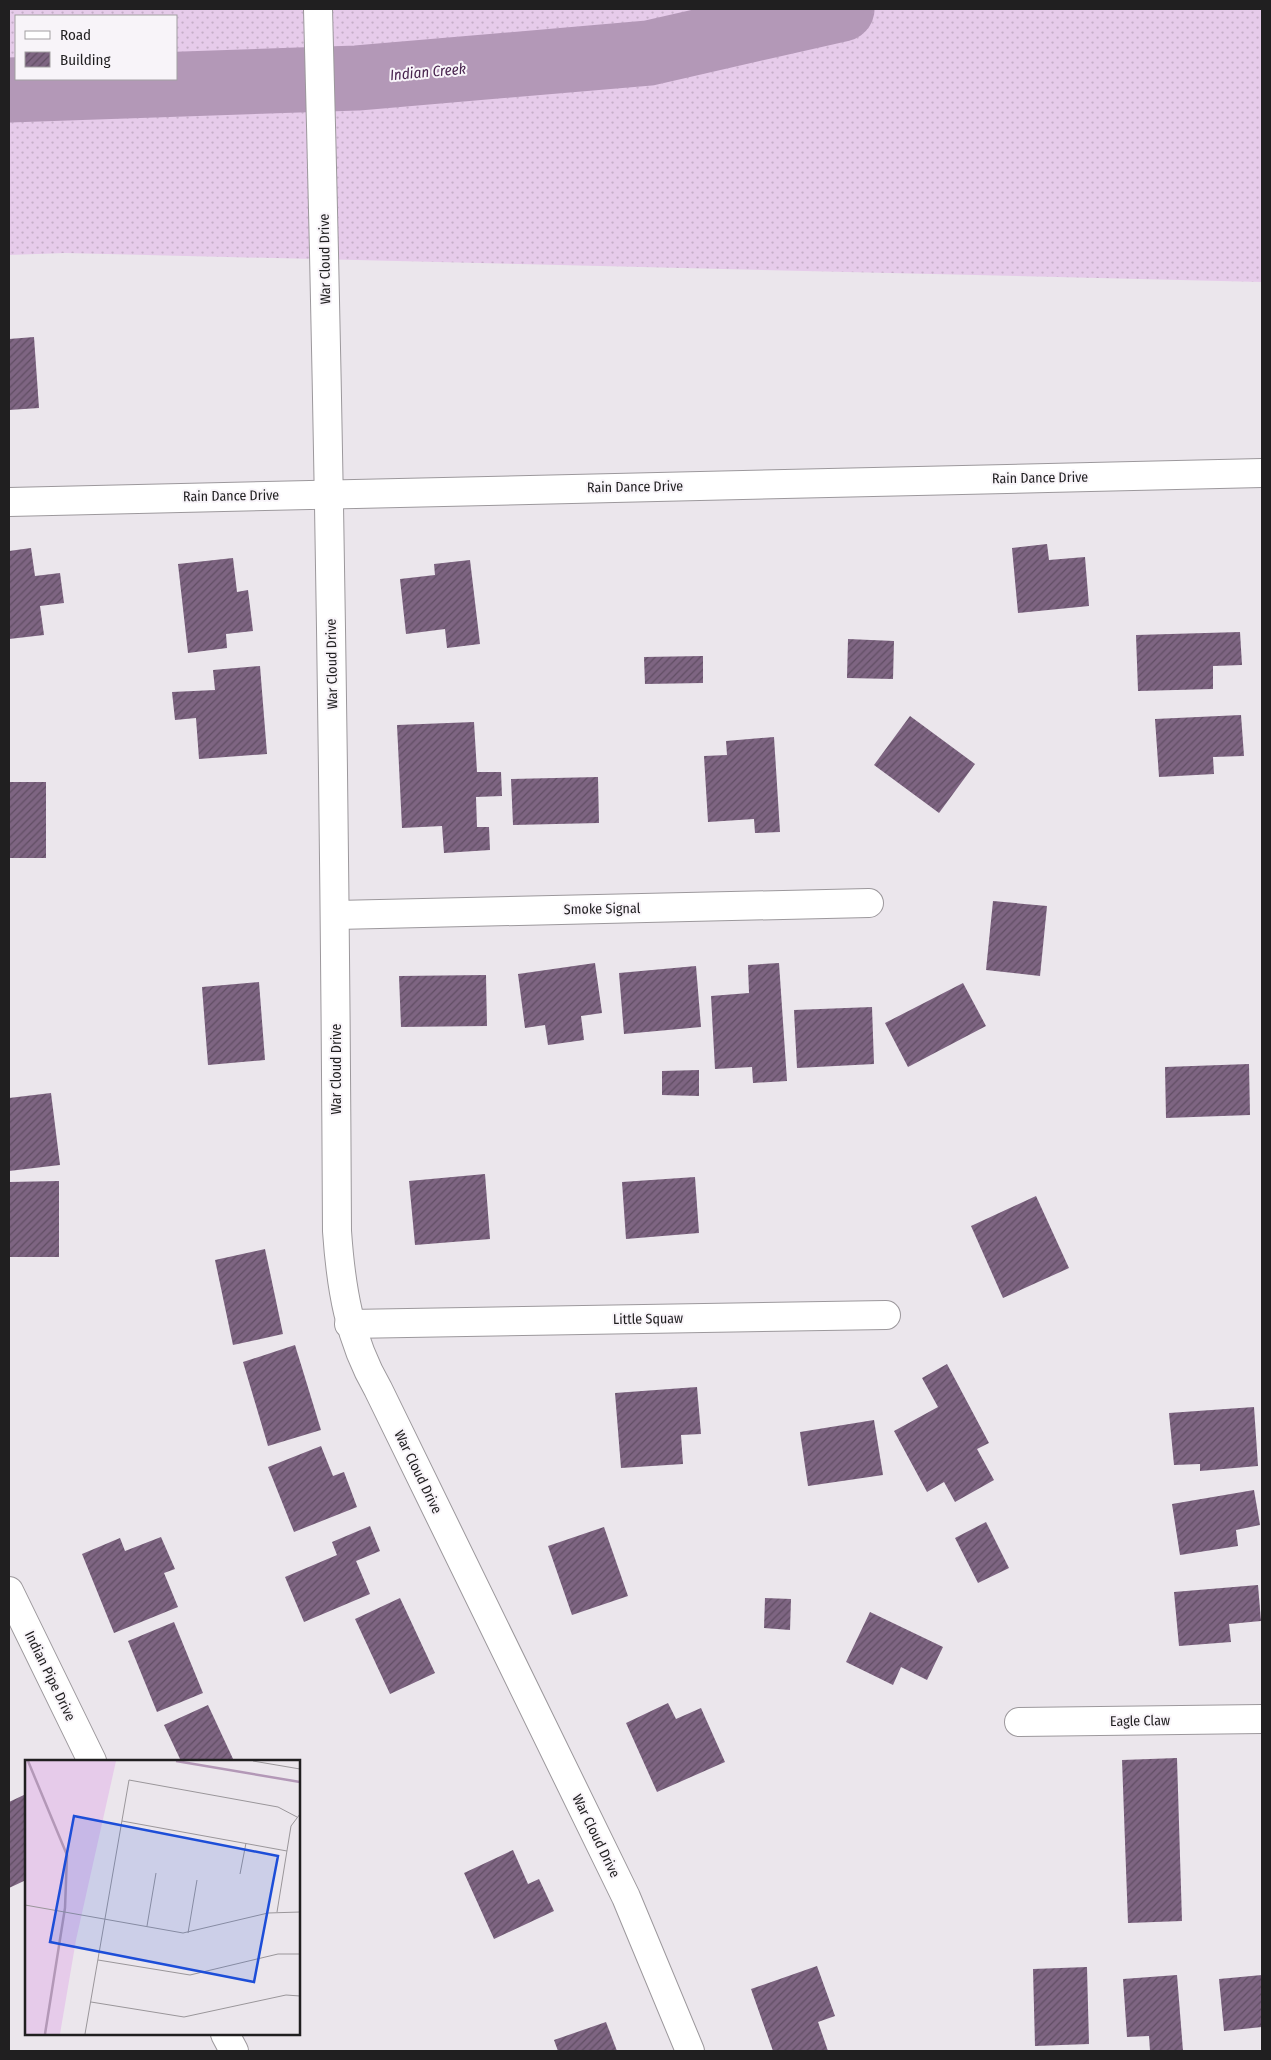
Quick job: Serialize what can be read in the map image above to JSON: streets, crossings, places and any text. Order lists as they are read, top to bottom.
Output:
{
  "streets": {
    "street": [
      "War Cloud Drive",
      "Rain Dance Drive",
      "Smoke Signal",
      "Little Squaw",
      "Indian Pipe Drive",
      "Eagle Claw"
    ]
  },
  "crossings": [
    ["War Cloud Drive", "Rain Dance Drive"],
    ["War Cloud Drive", "Smoke Signal"],
    ["War Cloud Drive", "Little Squaw"]
  ],
  "water": ["Indian Creek"],
  "legend": ["Road", "Building"]
}
